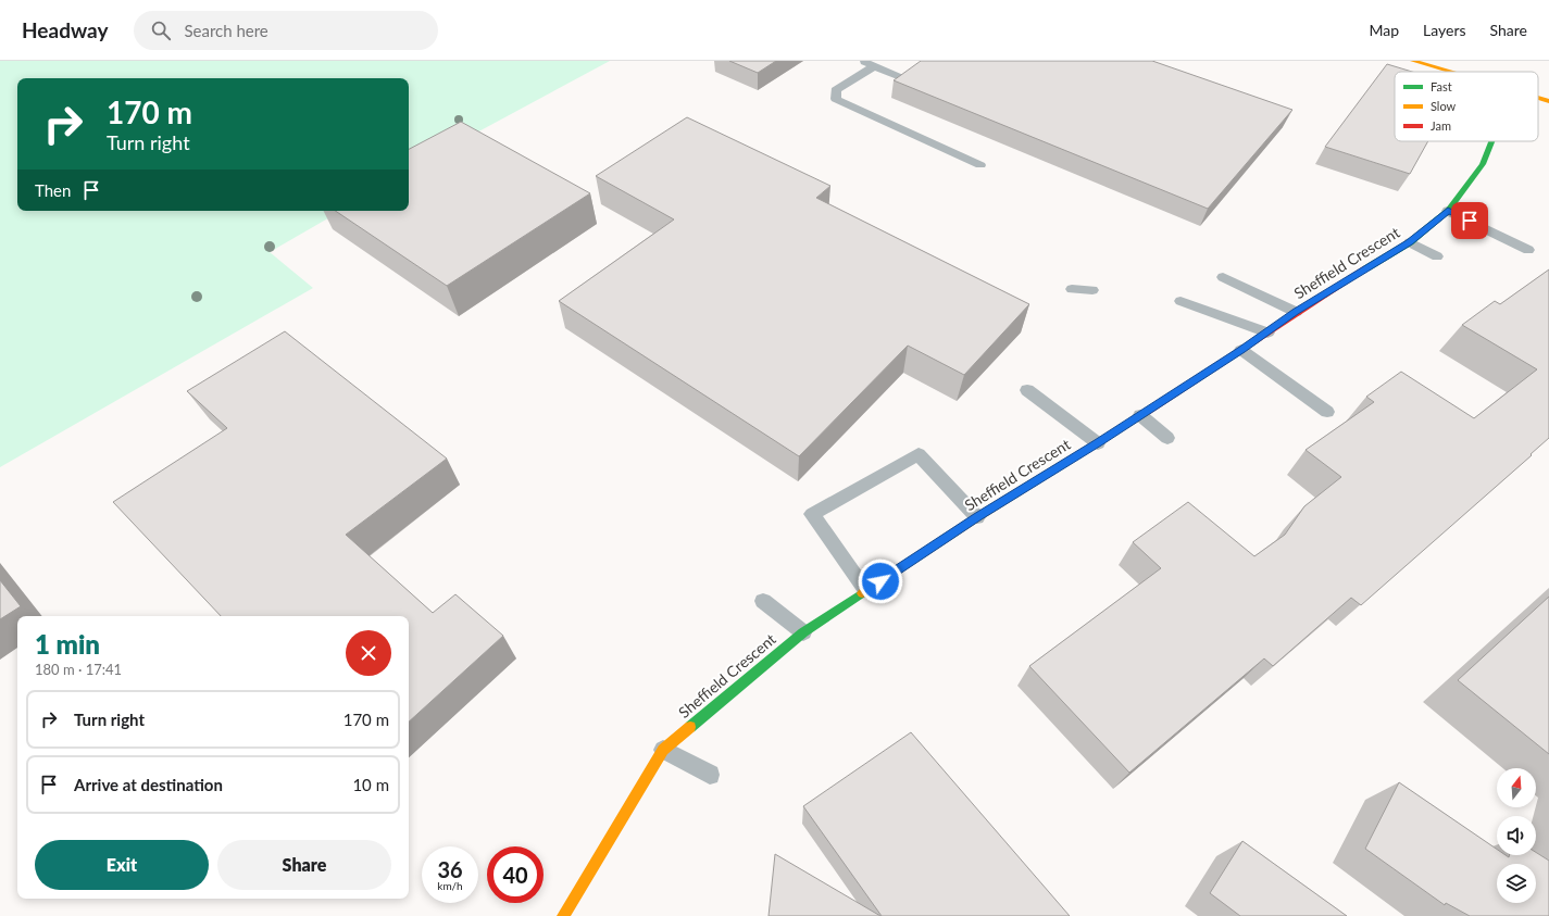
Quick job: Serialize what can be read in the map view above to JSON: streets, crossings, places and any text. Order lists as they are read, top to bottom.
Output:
{
  "streets": {
    "street": ["Sheffield Crescent"]
  },
  "legend": ["Fast", "Slow", "Jam"],
  "north": "top",
  "page": {
    "header": "Headway",
    "search": "Search here",
    "nav": ["Map", "Layers", "Share"],
    "turn": ["170 m", "Turn right"],
    "then": "Then",
    "heading": ["1 min", "180 m · 17:41"],
    "list": [
      {
        "name": "Turn right",
        "value": "170 m"
      },
      {
        "name": "Arrive at destination",
        "value": "10 m"
      }
    ],
    "buttons": ["Exit", "Share"],
    "speed": "36 km/h",
    "limit": "40"
  }
}
